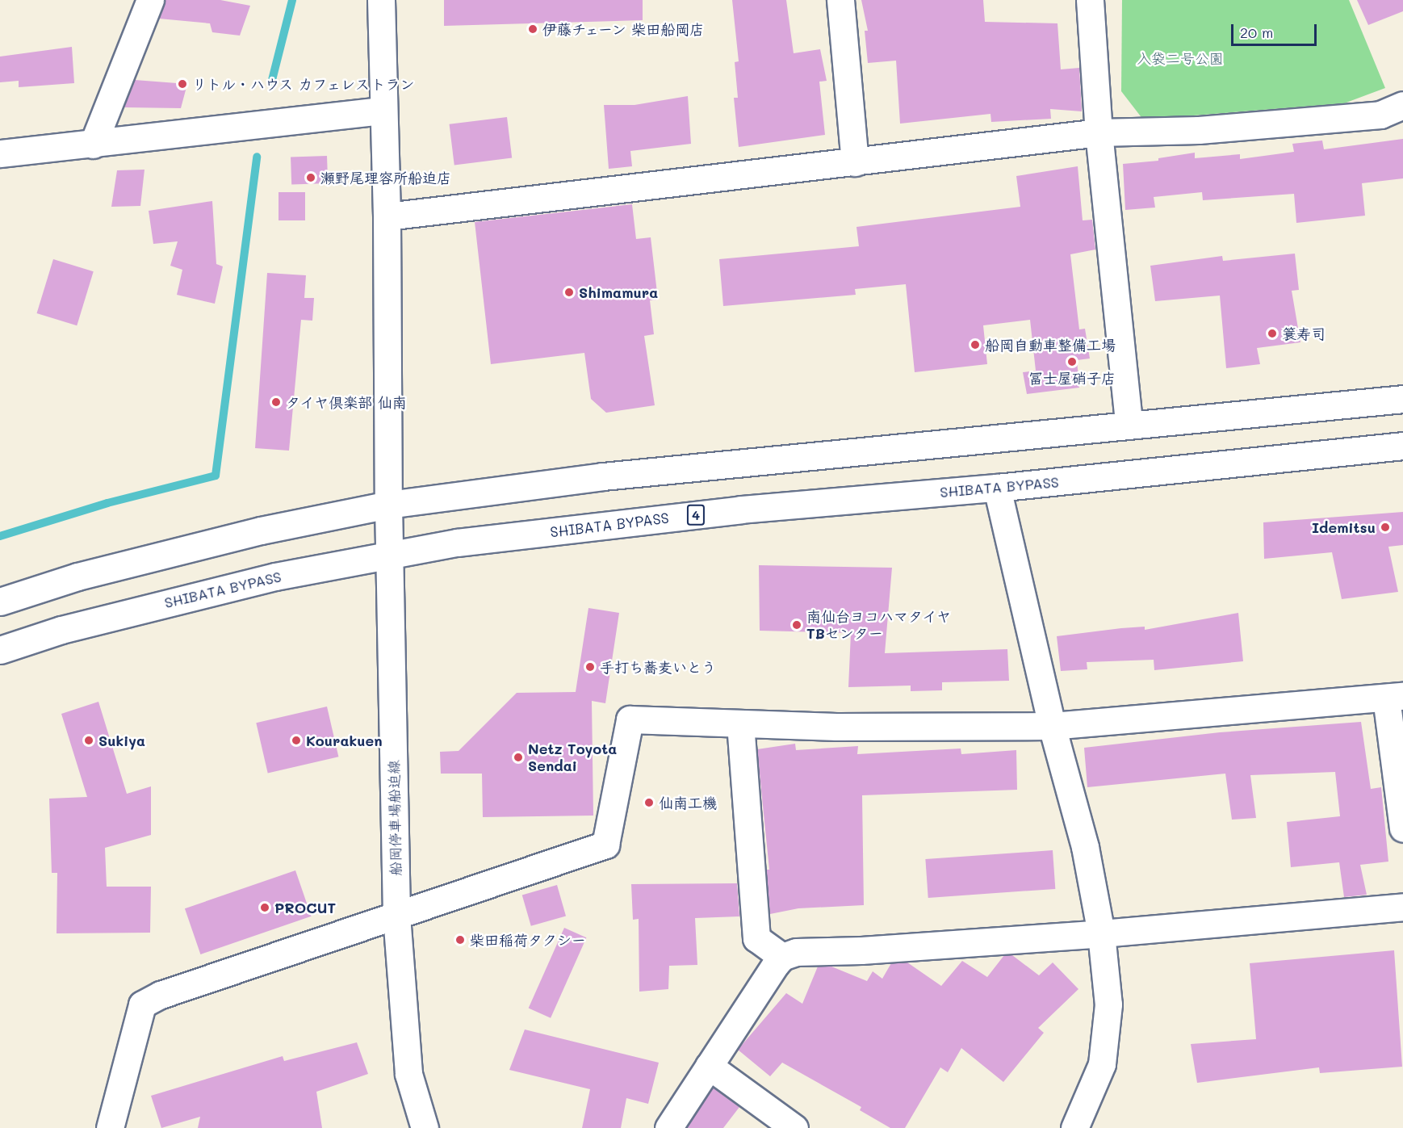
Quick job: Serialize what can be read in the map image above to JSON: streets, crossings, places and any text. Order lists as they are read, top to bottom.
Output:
{
  "streets": {
    "main road": ["SHIBATA BYPASS", "4", "船岡停車場船迫線"]
  },
  "crossings": [
    ["SHIBATA BYPASS", "船岡停車場船迫線"]
  ],
  "parks": ["入袋二号公園"],
  "places": [
    "伊藤チェーン 柴田船岡店",
    "リトル・ハウス カフェレストラン",
    "瀬野尾理容所船迫店",
    "Shimamura",
    "簑寿司",
    "船岡自動車整備工場",
    "冨士屋硝子店",
    "タイヤ倶楽部 仙南",
    "Idemitsu",
    "南仙台ヨコハマタイヤ TBセンター",
    "手打ち蕎麦いとう",
    "Sukiya",
    "Kourakuen",
    "Netz Toyota Sendai",
    "仙南工機",
    "PROCUT",
    "柴田稲荷タクシー"
  ],
  "scale_bar": "20 m"
}
